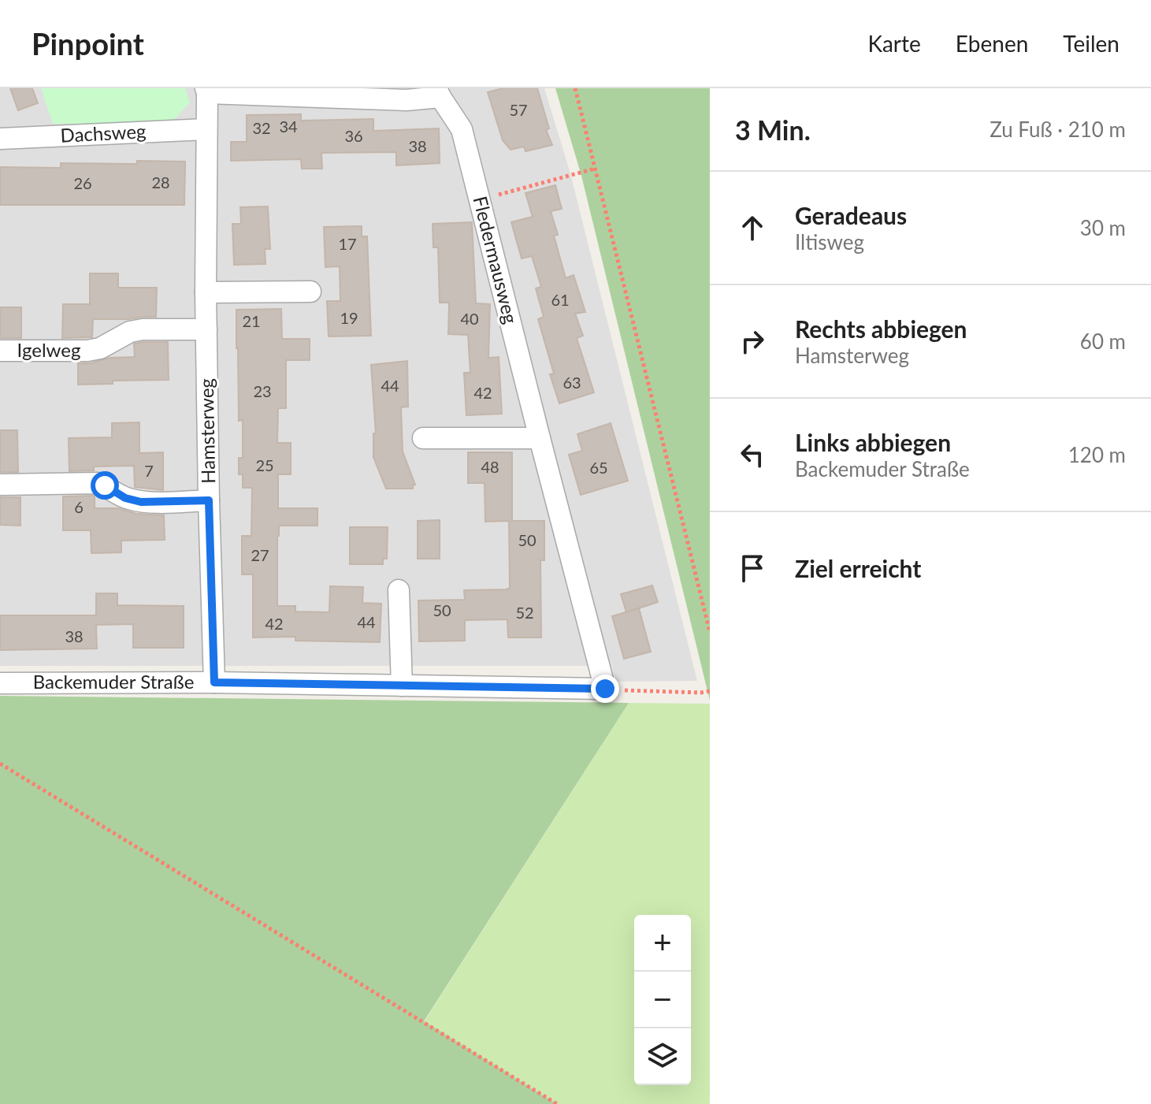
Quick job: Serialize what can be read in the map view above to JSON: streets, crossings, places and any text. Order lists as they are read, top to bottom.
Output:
{
  "streets": {
    "street": [
      "Dachsweg",
      "Fledermausweg",
      "Igelweg",
      "Hamsterweg",
      "Backemuder Straße"
    ]
  },
  "crossings": [
    ["Dachsweg", "Hamsterweg"],
    ["Fledermausweg", "Backemuder Straße"],
    ["Igelweg", "Hamsterweg"],
    ["Hamsterweg", "Backemuder Straße"]
  ],
  "house_numbers": [
    "57",
    "34",
    "32",
    "36",
    "38",
    "28",
    "26",
    "17",
    "61",
    "19",
    "40",
    "21",
    "63",
    "44",
    "23",
    "42",
    "25",
    "48",
    "65",
    "7",
    "6",
    "50",
    "27",
    "50",
    "52",
    "44",
    "42",
    "38"
  ],
  "page": {
    "header": "Pinpoint",
    "nav": ["Karte", "Ebenen", "Teilen"],
    "heading": ["3 Min.", "Zu Fuß · 210 m"],
    "list": [
      ["Geradeaus", "Iltisweg", "30 m"],
      ["Rechts abbiegen", "Hamsterweg", "60 m"],
      ["Links abbiegen", "Backemuder Straße", "120 m"],
      "Ziel erreicht"
    ],
    "map_buttons": ["+", "−"]
  }
}
